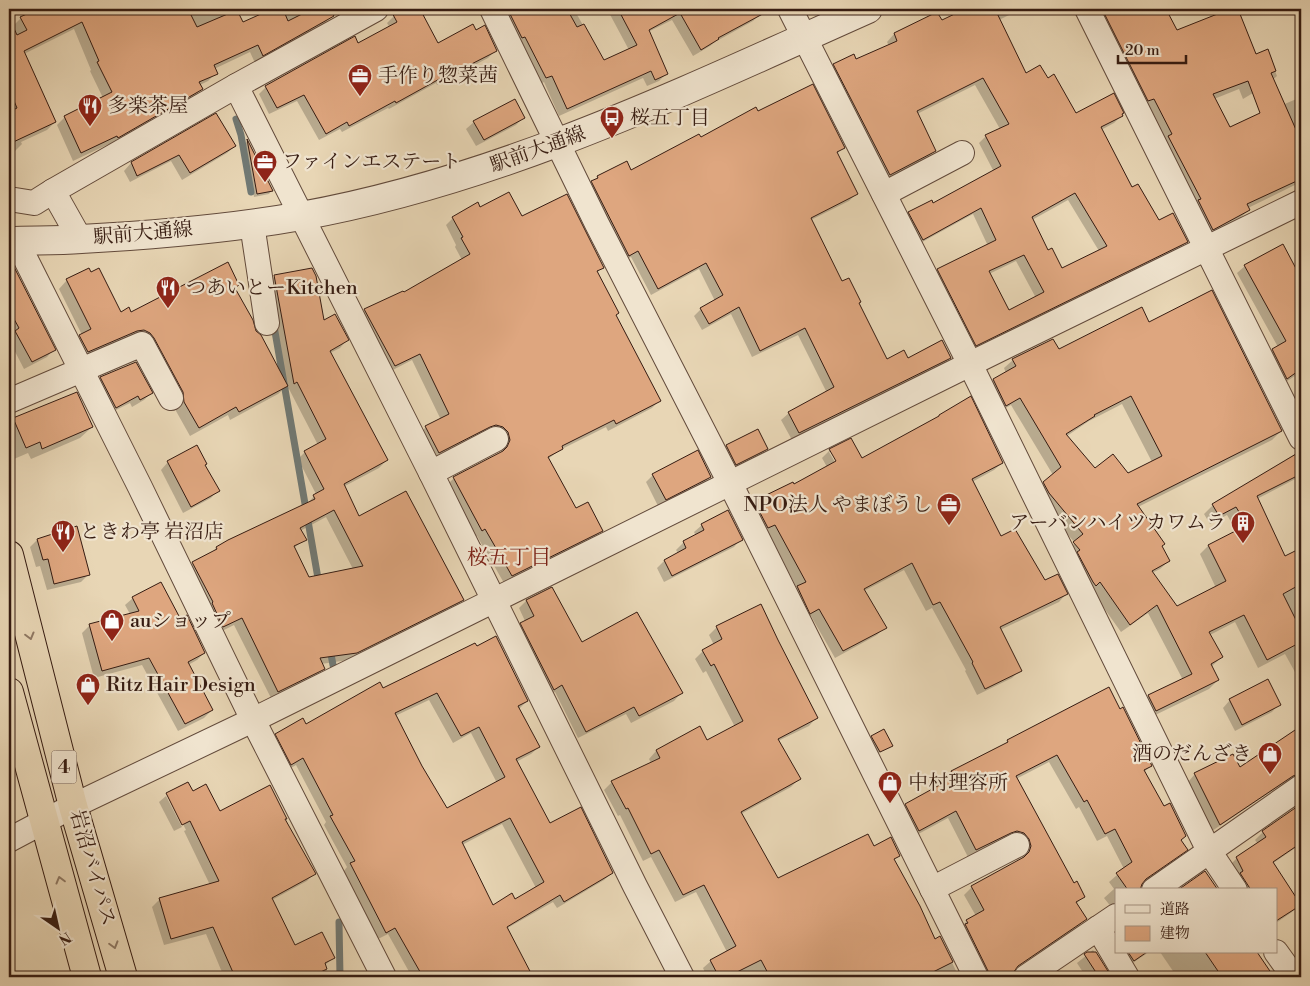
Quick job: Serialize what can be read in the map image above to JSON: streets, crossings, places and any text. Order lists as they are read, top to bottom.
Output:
{
  "streets": {
    "highway": ["4", "岩沼バイパス"],
    "street": ["駅前大通線"]
  },
  "districts": ["桜五丁目"],
  "places": {
    "office": ["手作り惣菜茜", "ファインエステート", "NPO法人 やまぼうし"],
    "restaurant": ["多楽茶屋", "つあいとーKitchen", "ときわ亭 岩沼店"],
    "bus stop": ["桜五丁目"],
    "building": ["アーバンハイツカワムラ"],
    "shop": [
      "auショップ",
      "Ritz Hair Design",
      "酒のだんざき",
      "中村理容所"
    ]
  },
  "legend": ["道路", "建物"],
  "scale_bar": "20 m",
  "north": "bottom right"
}
